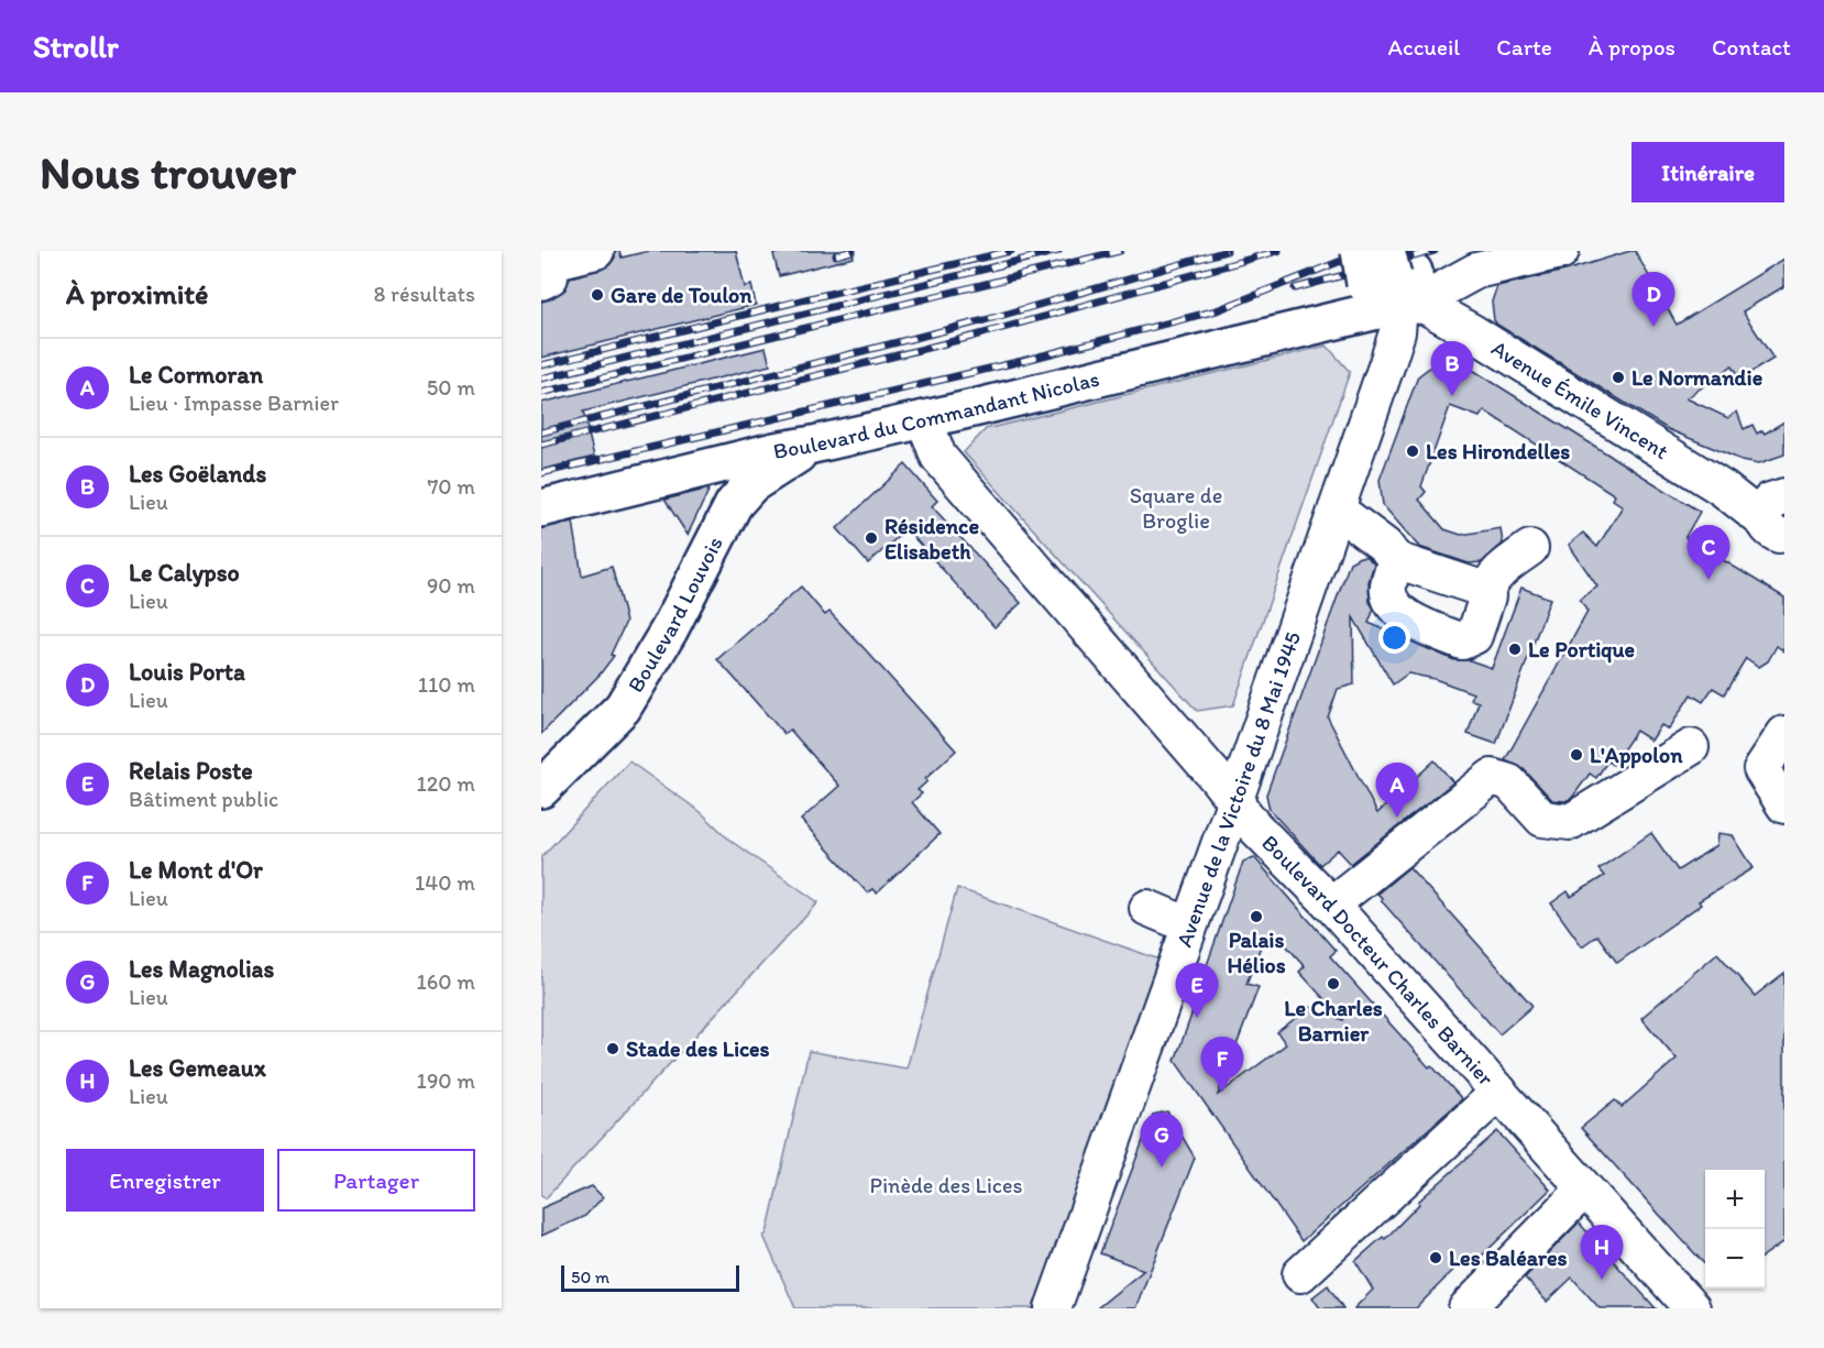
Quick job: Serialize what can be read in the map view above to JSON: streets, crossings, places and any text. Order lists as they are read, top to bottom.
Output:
{
  "streets": {
    "main road": ["Boulevard du Commandant Nicolas", "Boulevard Louvois"],
    "street": ["Avenue Émile Vincent", "Avenue de la Victoire du 8 Mai 1945", "Boulevard Docteur Charles Barnier"]
  },
  "crossings": [
    ["Avenue Émile Vincent", "Boulevard du Commandant Nicolas"],
    ["Avenue Émile Vincent", "Avenue de la Victoire du 8 Mai 1945"],
    ["Boulevard du Commandant Nicolas", "Boulevard Louvois"],
    ["Boulevard du Commandant Nicolas", "Avenue de la Victoire du 8 Mai 1945"],
    ["Boulevard du Commandant Nicolas", "Boulevard Docteur Charles Barnier"],
    ["Avenue de la Victoire du 8 Mai 1945", "Boulevard Docteur Charles Barnier"]
  ],
  "parks": ["Square de Broglie", "Pinède des Lices"],
  "places": [
    "Gare de Toulon",
    "Le Normandie",
    "Les Hirondelles",
    "Résidence Elisabeth",
    "Le Portique",
    "L'Appolon",
    "Palais Hélios",
    "Le Charles Barnier",
    "Stade des Lices",
    "Les Baléares"
  ],
  "scale_bar": "50 m",
  "page": {
    "header": "Strollr",
    "nav": [
      "Accueil",
      "Carte",
      "À propos",
      "Contact"
    ],
    "buttons": [
      "Itinéraire",
      ["Enregistrer", "Partager"]
    ],
    "title": "Nous trouver",
    "heading": ["À proximité", "8 résultats"],
    "pins": [
      "D",
      "B",
      "C",
      "A",
      "E",
      "F",
      "G",
      "H"
    ],
    "list": [
      {
        "mark": "A",
        "name": "Le Cormoran",
        "note": "Lieu · Impasse Barnier",
        "value": "50 m"
      },
      {
        "mark": "B",
        "name": "Les Goëlands",
        "note": "Lieu",
        "value": "70 m"
      },
      {
        "mark": "C",
        "name": "Le Calypso",
        "note": "Lieu",
        "value": "90 m"
      },
      {
        "mark": "D",
        "name": "Louis Porta",
        "note": "Lieu",
        "value": "110 m"
      },
      {
        "mark": "E",
        "name": "Relais Poste",
        "note": "Bâtiment public",
        "value": "120 m"
      },
      {
        "mark": "F",
        "name": "Le Mont d'Or",
        "note": "Lieu",
        "value": "140 m"
      },
      {
        "mark": "G",
        "name": "Les Magnolias",
        "note": "Lieu",
        "value": "160 m"
      },
      {
        "mark": "H",
        "name": "Les Gemeaux",
        "note": "Lieu",
        "value": "190 m"
      }
    ],
    "map_buttons": ["+", "−"],
    "scale": "50 m"
  }
}
